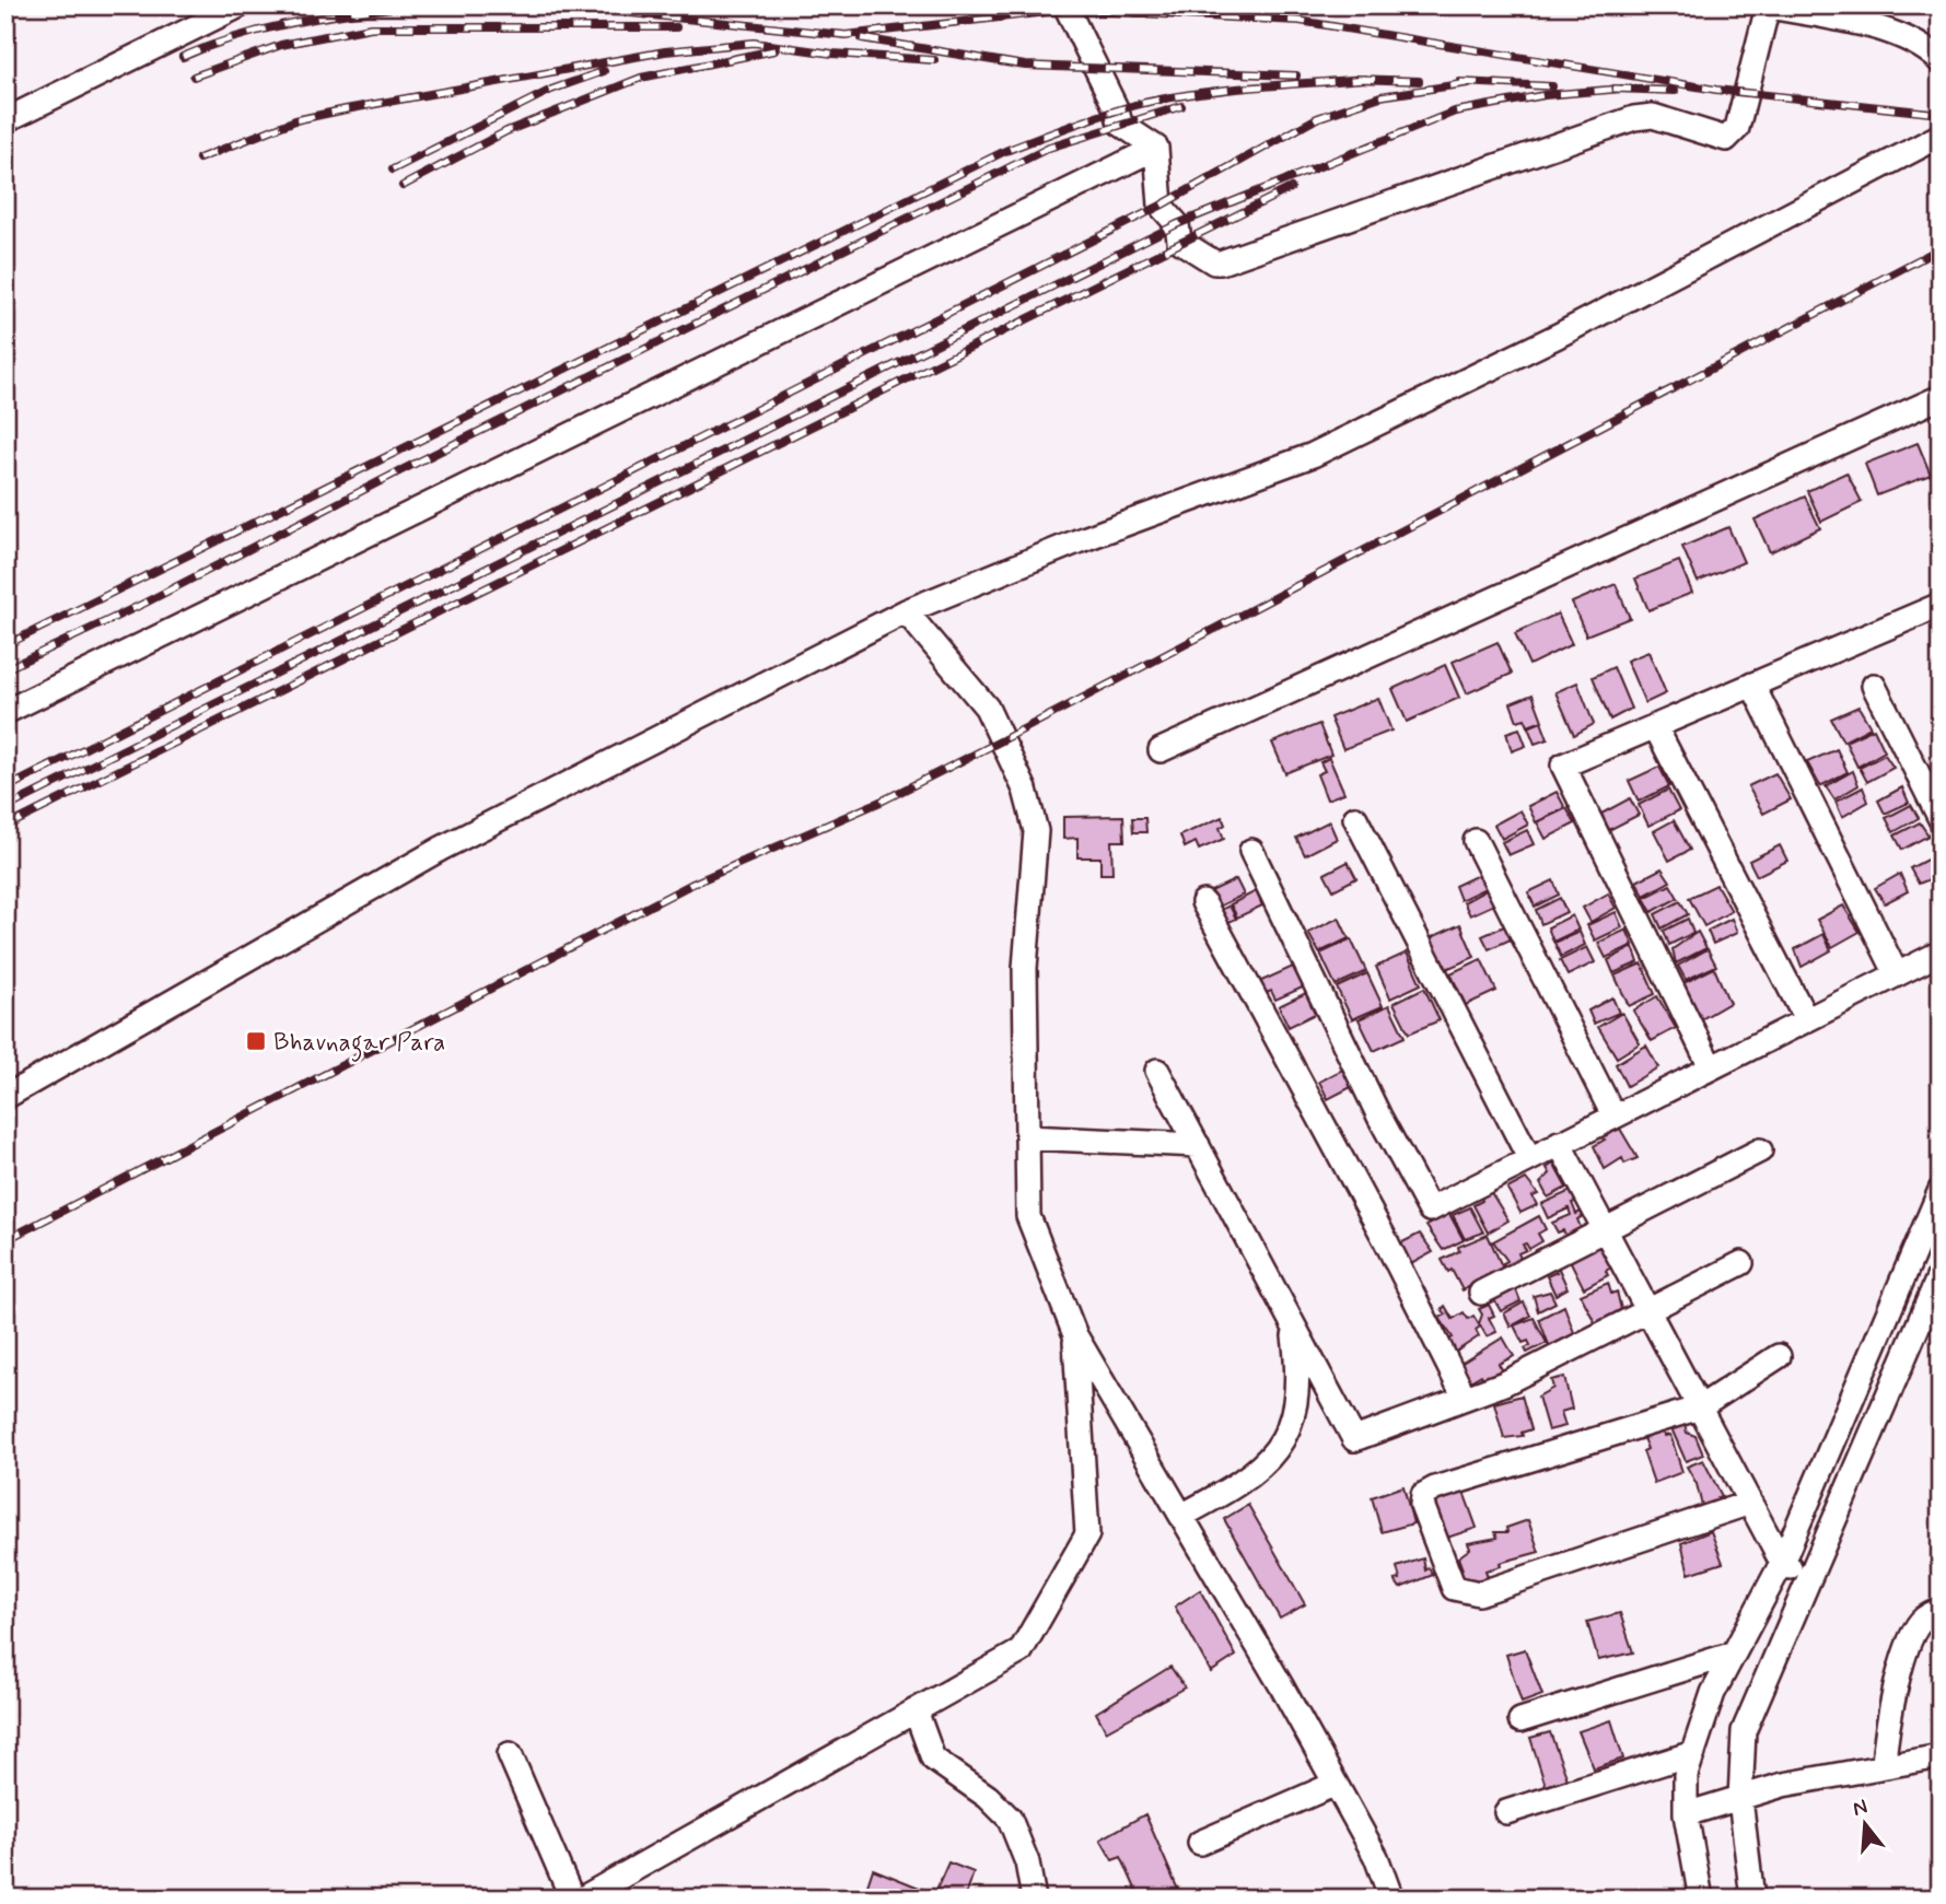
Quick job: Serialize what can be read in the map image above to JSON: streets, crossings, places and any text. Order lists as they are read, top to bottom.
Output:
{
  "places": {
    "transit": ["Bhavnagar Para"]
  },
  "north": "top"
}
